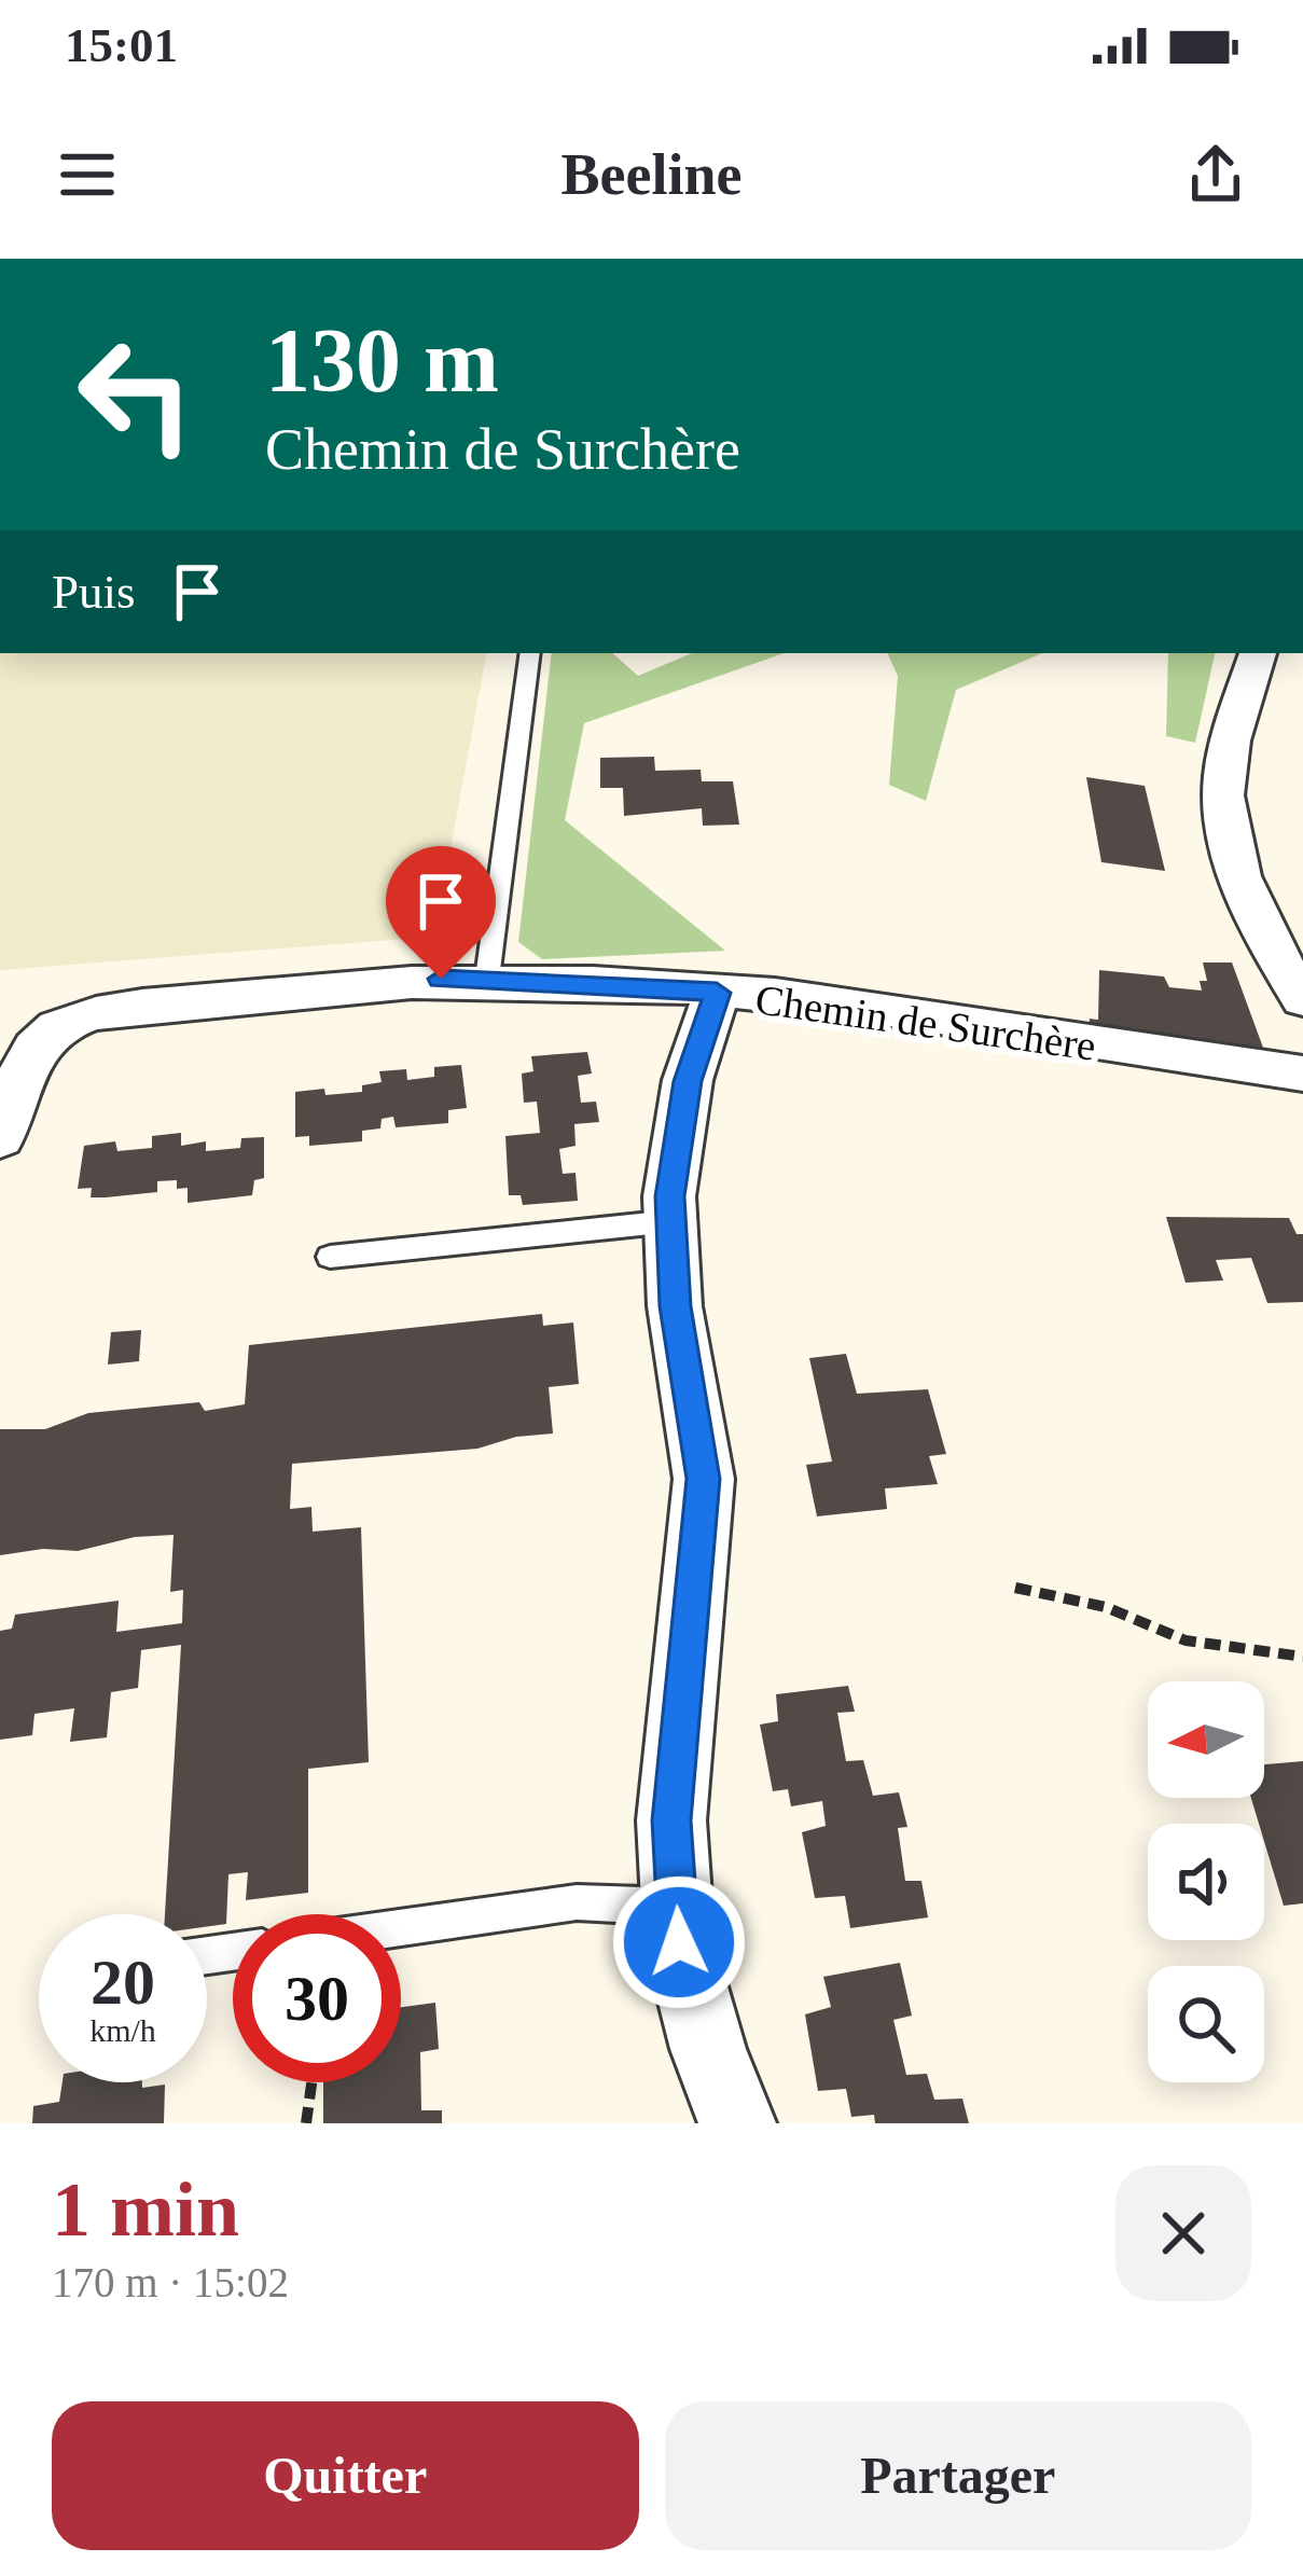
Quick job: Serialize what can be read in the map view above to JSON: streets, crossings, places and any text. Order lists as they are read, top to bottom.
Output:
{
  "streets": {
    "street": ["Chemin de Surchère"]
  },
  "north": "left",
  "page": {
    "status": "15:01",
    "header": "Beeline",
    "turn": ["130 m", "Chemin de Surchère"],
    "then": "Puis",
    "speed": "20 km/h",
    "limit": "30",
    "heading": ["1 min", "170 m · 15:02"],
    "buttons": ["Quitter", "Partager"]
  }
}
